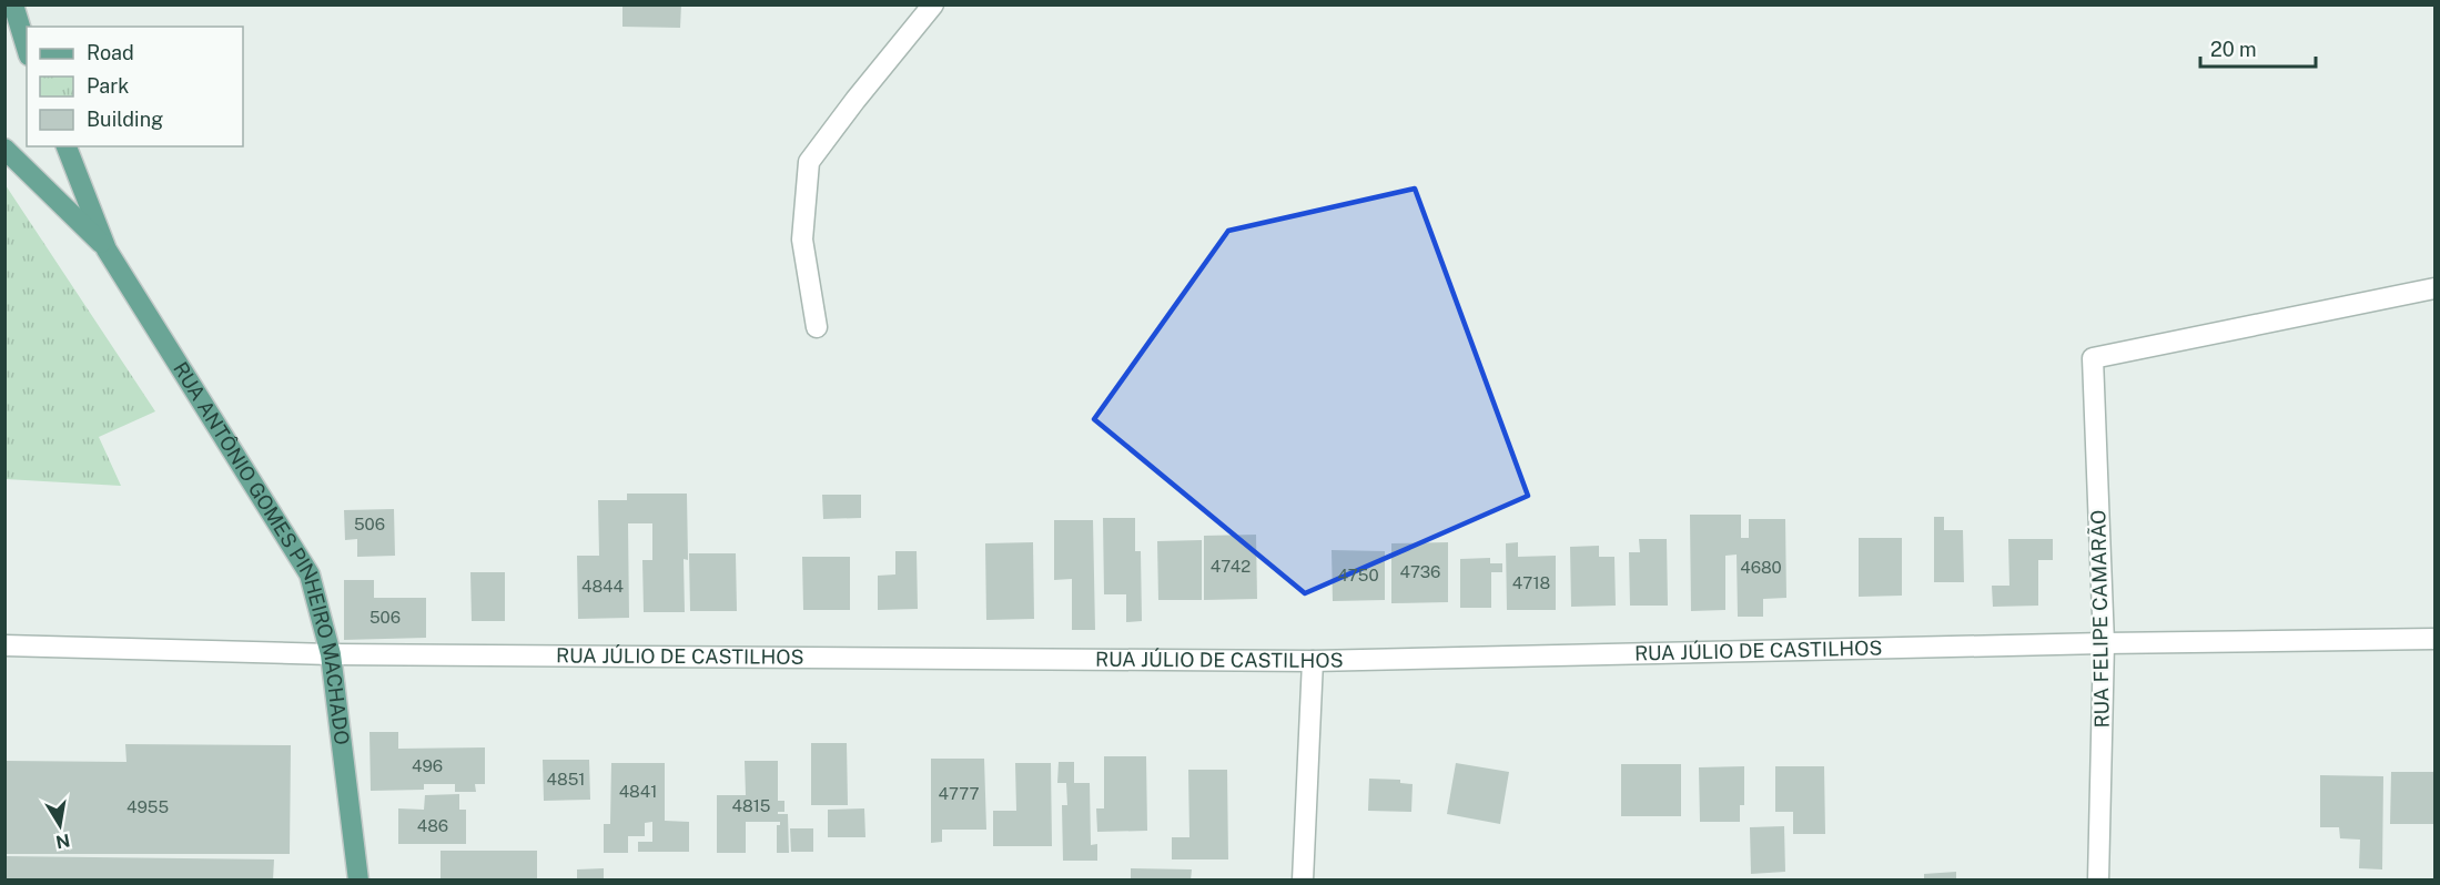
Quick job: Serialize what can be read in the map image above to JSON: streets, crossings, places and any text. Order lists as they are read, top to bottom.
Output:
{
  "streets": {
    "main road": ["RUA ANTÔNIO GOMES PINHEIRO MACHADO"],
    "street": ["RUA FELIPE CAMARÃO", "RUA JÚLIO DE CASTILHOS"]
  },
  "crossings": [
    ["RUA ANTÔNIO GOMES PINHEIRO MACHADO", "RUA JÚLIO DE CASTILHOS"],
    ["RUA FELIPE CAMARÃO", "RUA JÚLIO DE CASTILHOS"]
  ],
  "house_numbers": [
    "506",
    "4742",
    "4680",
    "4736",
    "4750",
    "4718",
    "4844",
    "506",
    "496",
    "4851",
    "4841",
    "4777",
    "4815",
    "4955",
    "486"
  ],
  "legend": ["Road", "Park", "Building"],
  "scale_bar": "20 m",
  "north": "bottom"
}
